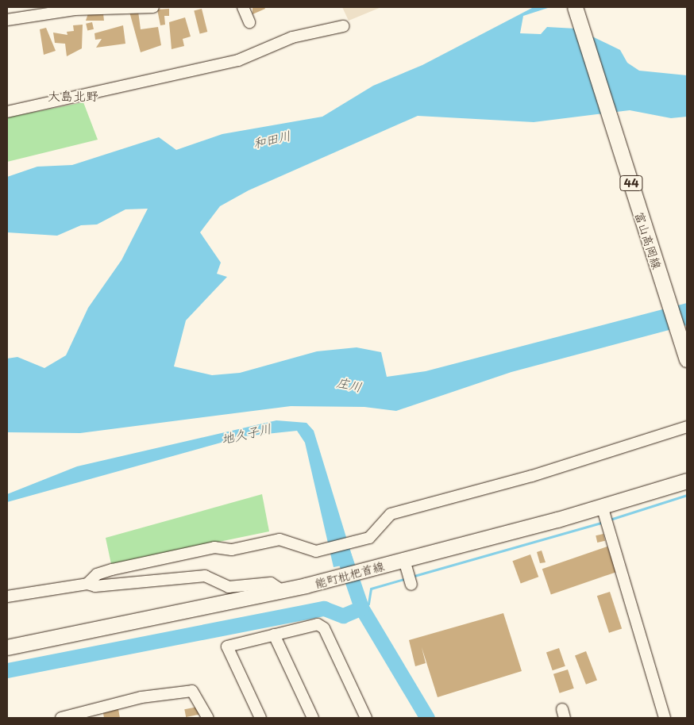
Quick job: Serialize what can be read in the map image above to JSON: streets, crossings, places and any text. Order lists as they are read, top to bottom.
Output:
{
  "streets": {
    "main road": ["44", "富山高岡線", "能町枇杷首線"]
  },
  "districts": ["大島北野"],
  "water": ["和田川", "庄川", "地久子川"]
}
